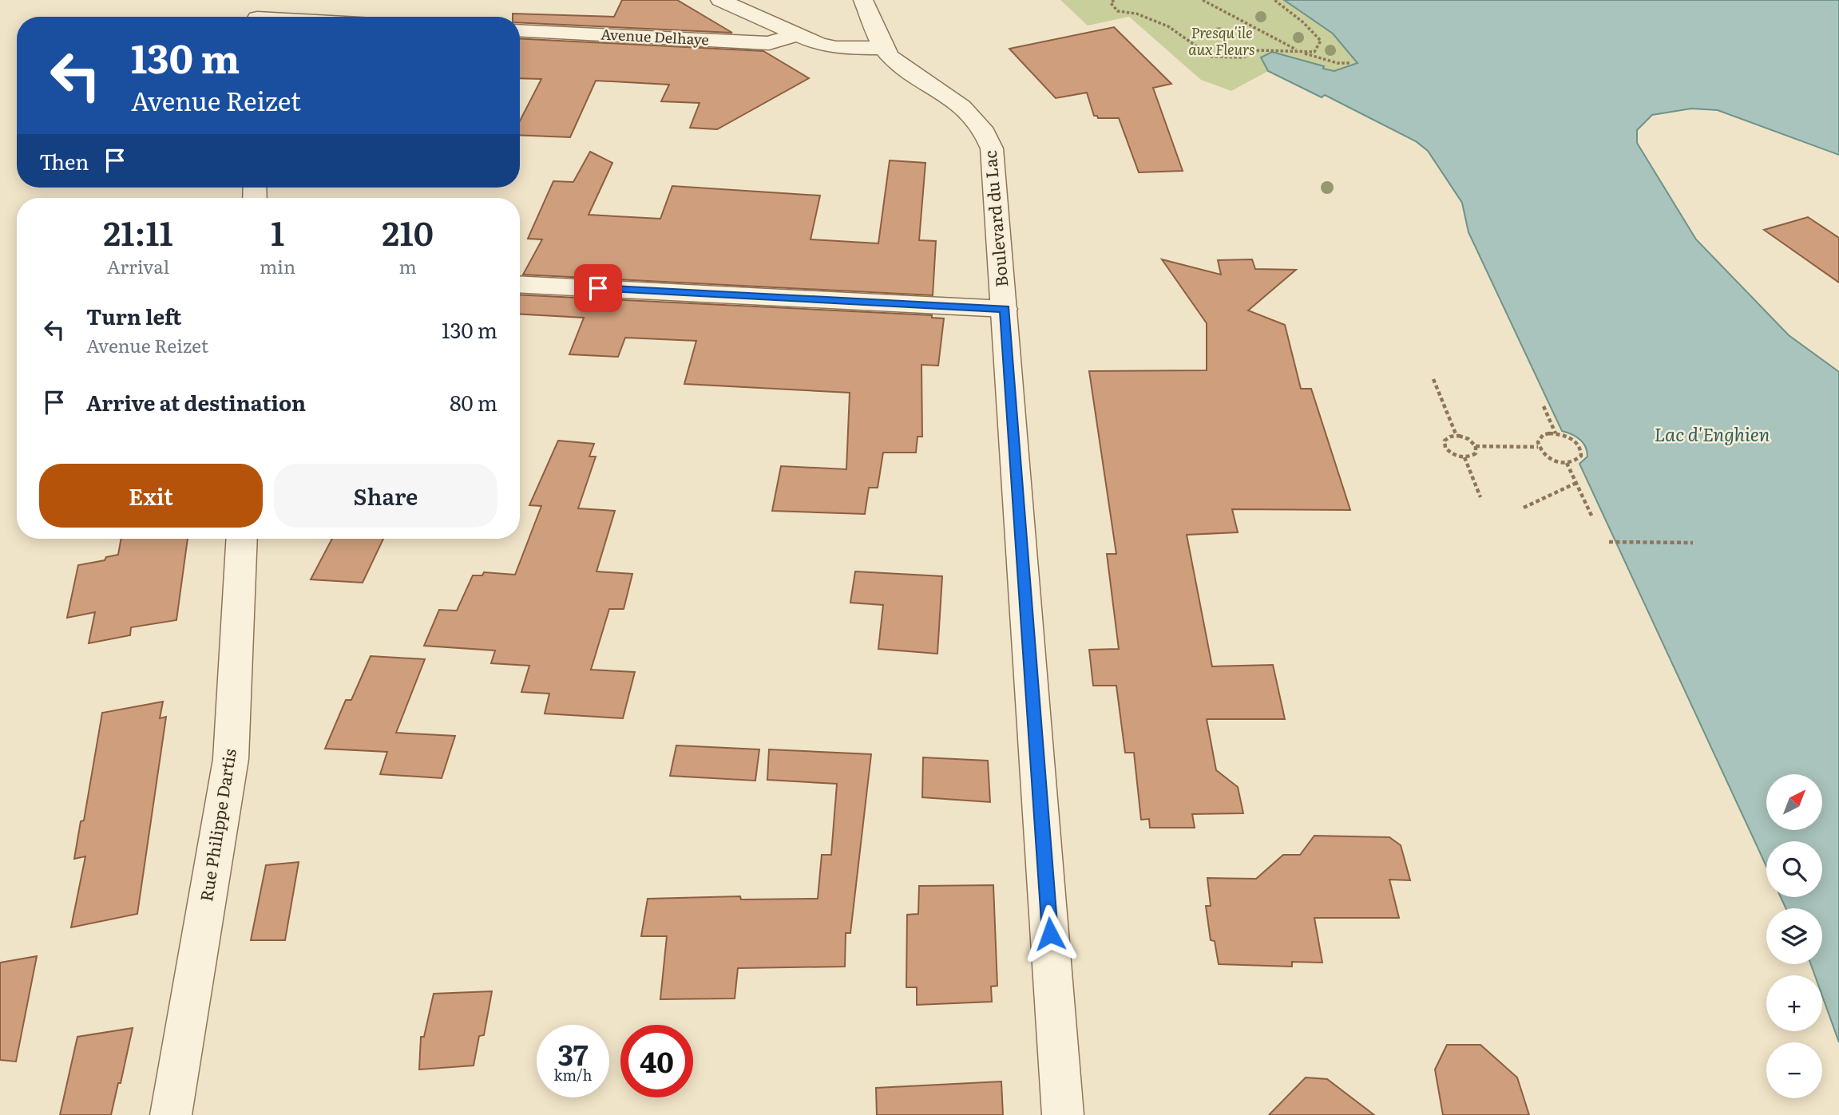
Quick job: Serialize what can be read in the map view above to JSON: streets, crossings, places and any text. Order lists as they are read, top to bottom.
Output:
{
  "streets": {
    "street": ["Avenue Delhaye", "Boulevard du Lac", "Rue Philippe Dartis"]
  },
  "water": ["Lac d'Enghien"],
  "parks": ["Presqu'ile aux Fleurs"],
  "north": "top right",
  "page": {
    "turn": ["130 m", "Avenue Reizet"],
    "then": "Then",
    "eta": [
      "21:11",
      "Arrival",
      "1",
      "min",
      "210",
      "m"
    ],
    "list": [
      {
        "name": "Turn left",
        "note": "Avenue Reizet",
        "value": "130 m"
      },
      {
        "name": "Arrive at destination",
        "value": "80 m"
      }
    ],
    "buttons": ["Exit", "Share"],
    "map_buttons": ["+", "−"],
    "speed": "37 km/h",
    "limit": "40"
  }
}
